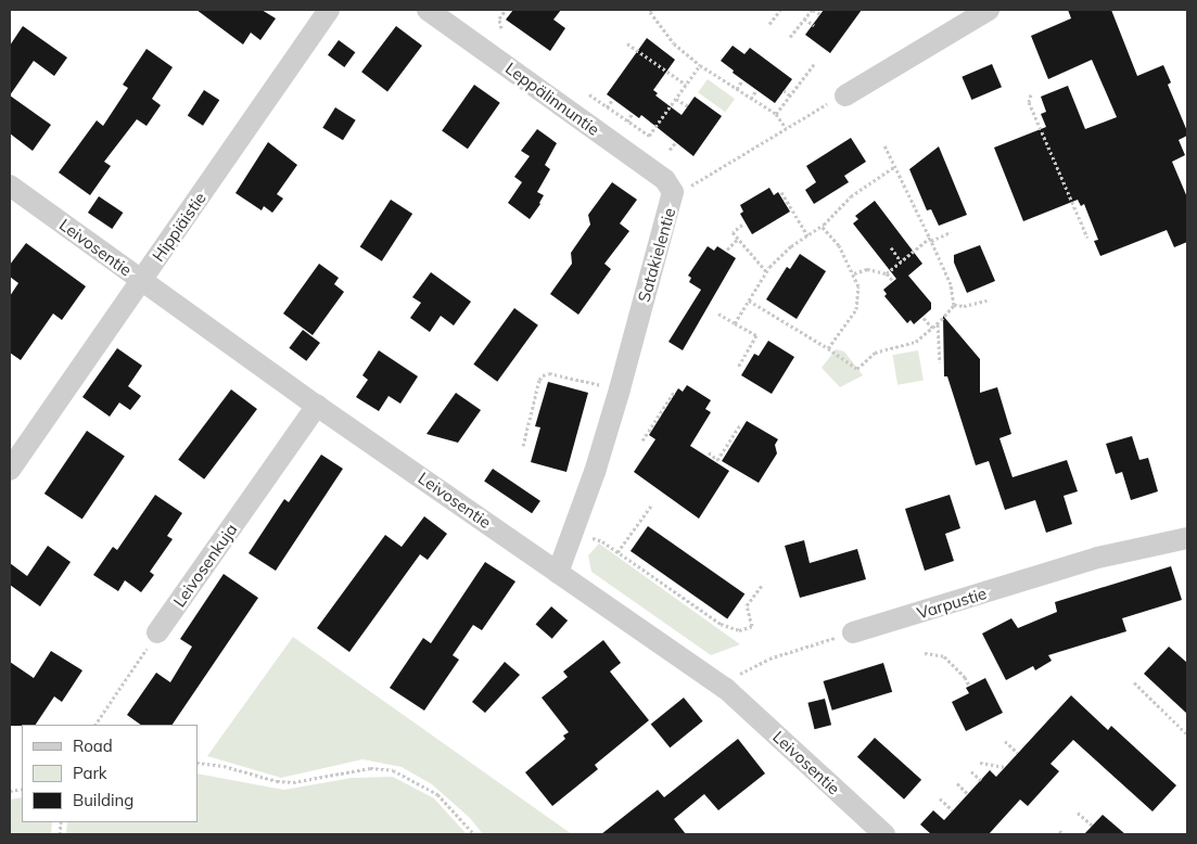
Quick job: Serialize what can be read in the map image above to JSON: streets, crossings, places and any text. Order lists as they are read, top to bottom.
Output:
{
  "streets": {
    "street": [
      "Leppälinnuntie",
      "Hippiäistie",
      "Leivosentie",
      "Satakielentie",
      "Leivosenkuja",
      "Varpustie"
    ]
  },
  "crossings": [
    ["Leppälinnuntie", "Satakielentie"],
    ["Hippiäistie", "Leivosentie"],
    ["Leivosentie", "Satakielentie"],
    ["Leivosentie", "Leivosenkuja"]
  ],
  "legend": ["Road", "Park", "Building"]
}
